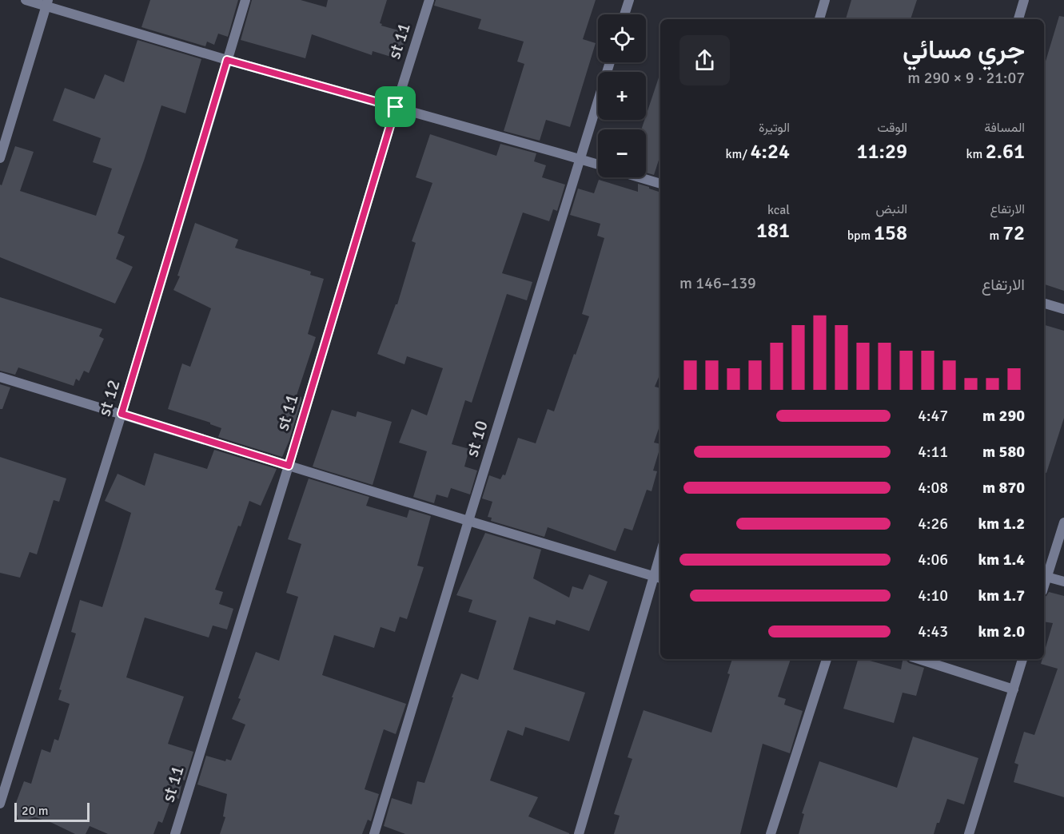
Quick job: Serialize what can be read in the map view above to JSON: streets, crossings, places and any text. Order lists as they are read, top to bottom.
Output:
{
  "streets": {
    "street": ["st 11", "st 12", "st 10"]
  },
  "scale_bar": "20 m",
  "page": {
    "map_buttons": ["+", "−"],
    "heading": ["جري مسائي", "21:07 · 9 × 290 m"],
    "stats": [
      ["المسافة", "2.61 km"],
      ["الوقت", "11:29"],
      ["الوتيرة", "4:24 /km"],
      ["الارتفاع", "72 m"],
      ["النبض", "158 bpm"],
      ["kcal", "181"]
    ],
    "chart": ["الارتفاع", "139–146 m"],
    "list": [
      {
        "name": "290 m",
        "note": "4:47"
      },
      {
        "name": "580 m",
        "note": "4:11"
      },
      {
        "name": "870 m",
        "note": "4:08"
      },
      {
        "name": "1.2 km",
        "note": "4:26"
      },
      {
        "name": "1.4 km",
        "note": "4:06"
      },
      {
        "name": "1.7 km",
        "note": "4:10"
      },
      {
        "name": "2.0 km",
        "note": "4:43"
      }
    ],
    "scale": "20 m"
  }
}
